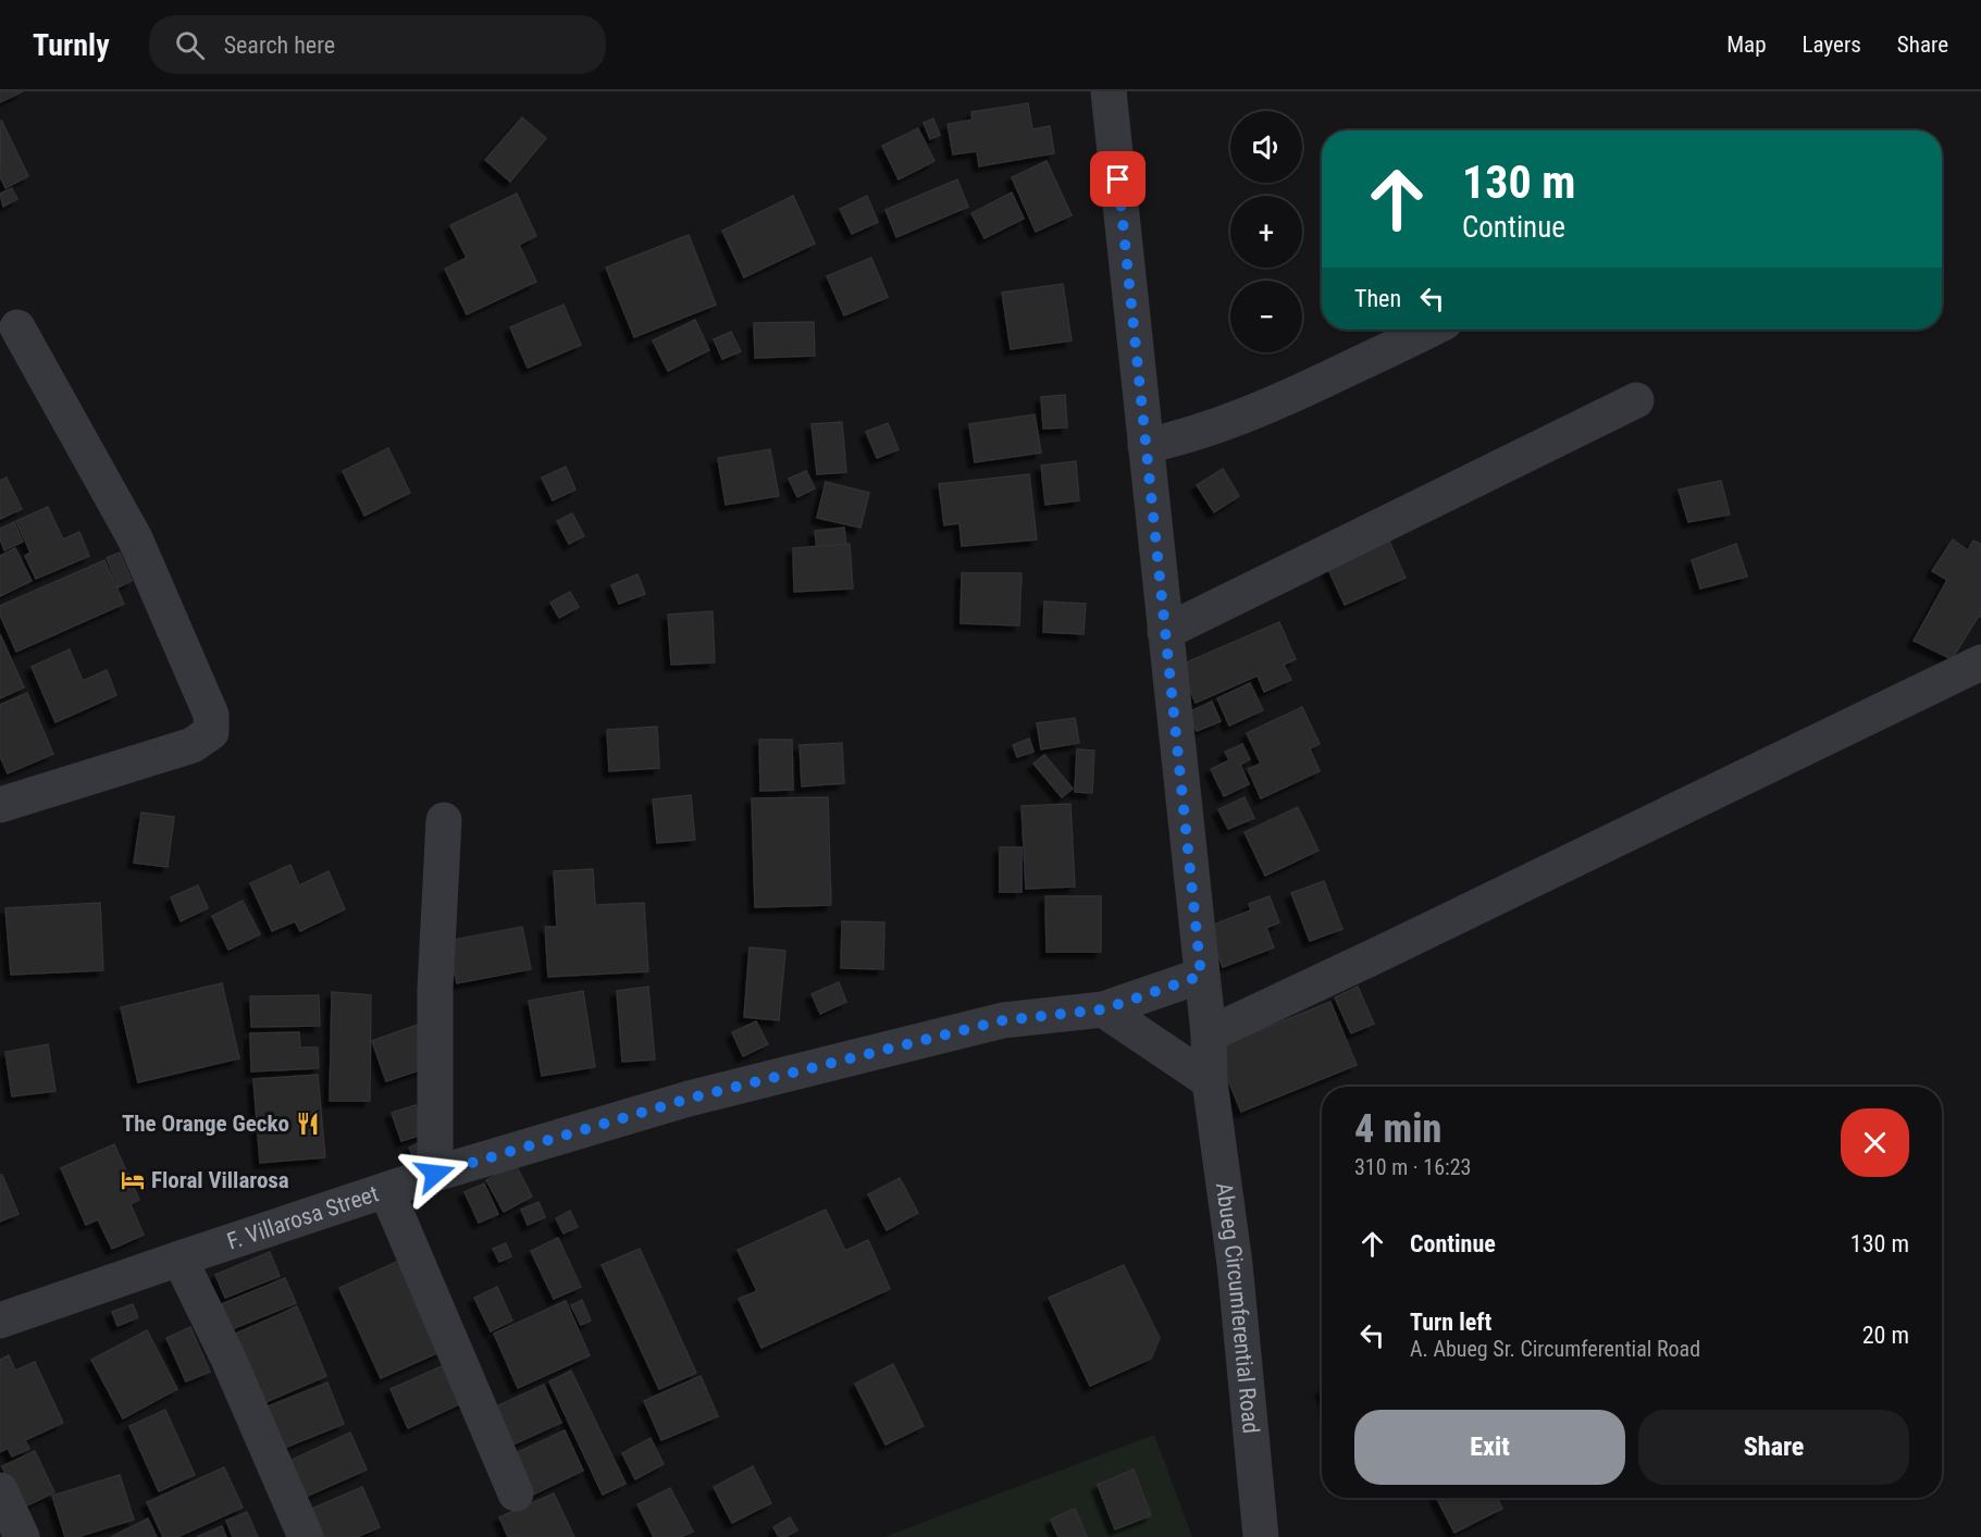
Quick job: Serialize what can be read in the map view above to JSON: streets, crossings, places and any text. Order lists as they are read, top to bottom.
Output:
{
  "streets": {
    "street": ["F. Villarosa Street", "Abueg Circumferential Road"]
  },
  "crossings": [
    ["F. Villarosa Street", "Abueg Circumferential Road"]
  ],
  "places": {
    "restaurant": ["The Orange Gecko"],
    "hotel": ["Floral Villarosa"]
  },
  "page": {
    "header": "Turnly",
    "search": "Search here",
    "nav": ["Map", "Layers", "Share"],
    "map_buttons": ["+", "−"],
    "turn": ["130 m", "Continue"],
    "then": "Then",
    "heading": ["4 min", "310 m · 16:23"],
    "list": [
      {
        "name": "Continue",
        "value": "130 m"
      },
      {
        "name": "Turn left",
        "note": "A. Abueg Sr. Circumferential Road",
        "value": "20 m"
      }
    ],
    "buttons": ["Exit", "Share"]
  }
}
